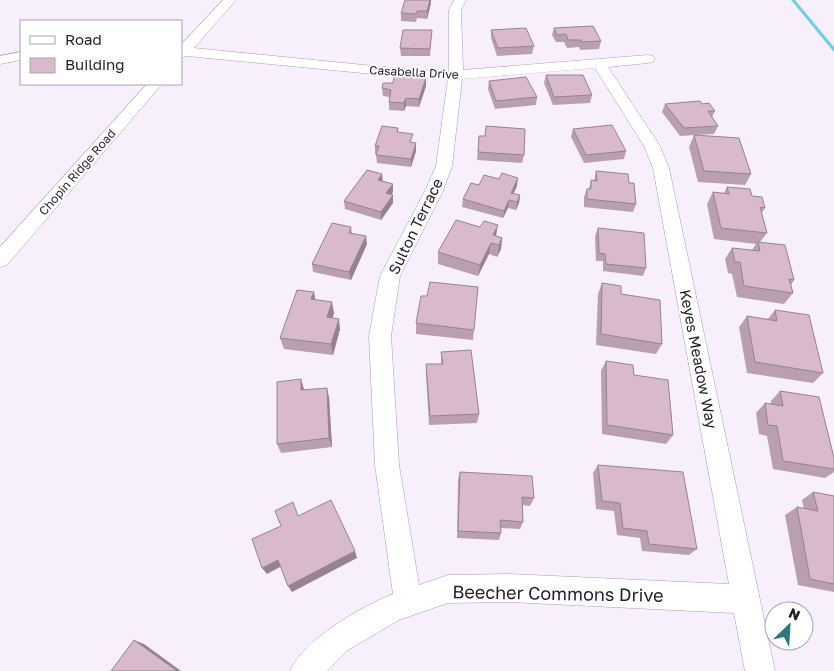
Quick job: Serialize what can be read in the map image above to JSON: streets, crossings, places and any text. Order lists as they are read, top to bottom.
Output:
{
  "streets": {
    "street": [
      "Casabella Drive",
      "Chopin Ridge Road",
      "Sulton Terrace",
      "Keyes Meadow Way",
      "Beecher Commons Drive"
    ]
  },
  "crossings": [
    ["Casabella Drive", "Sulton Terrace"],
    ["Casabella Drive", "Keyes Meadow Way"],
    ["Sulton Terrace", "Beecher Commons Drive"],
    ["Keyes Meadow Way", "Beecher Commons Drive"]
  ],
  "legend": ["Road", "Building"],
  "north": "top right"
}
